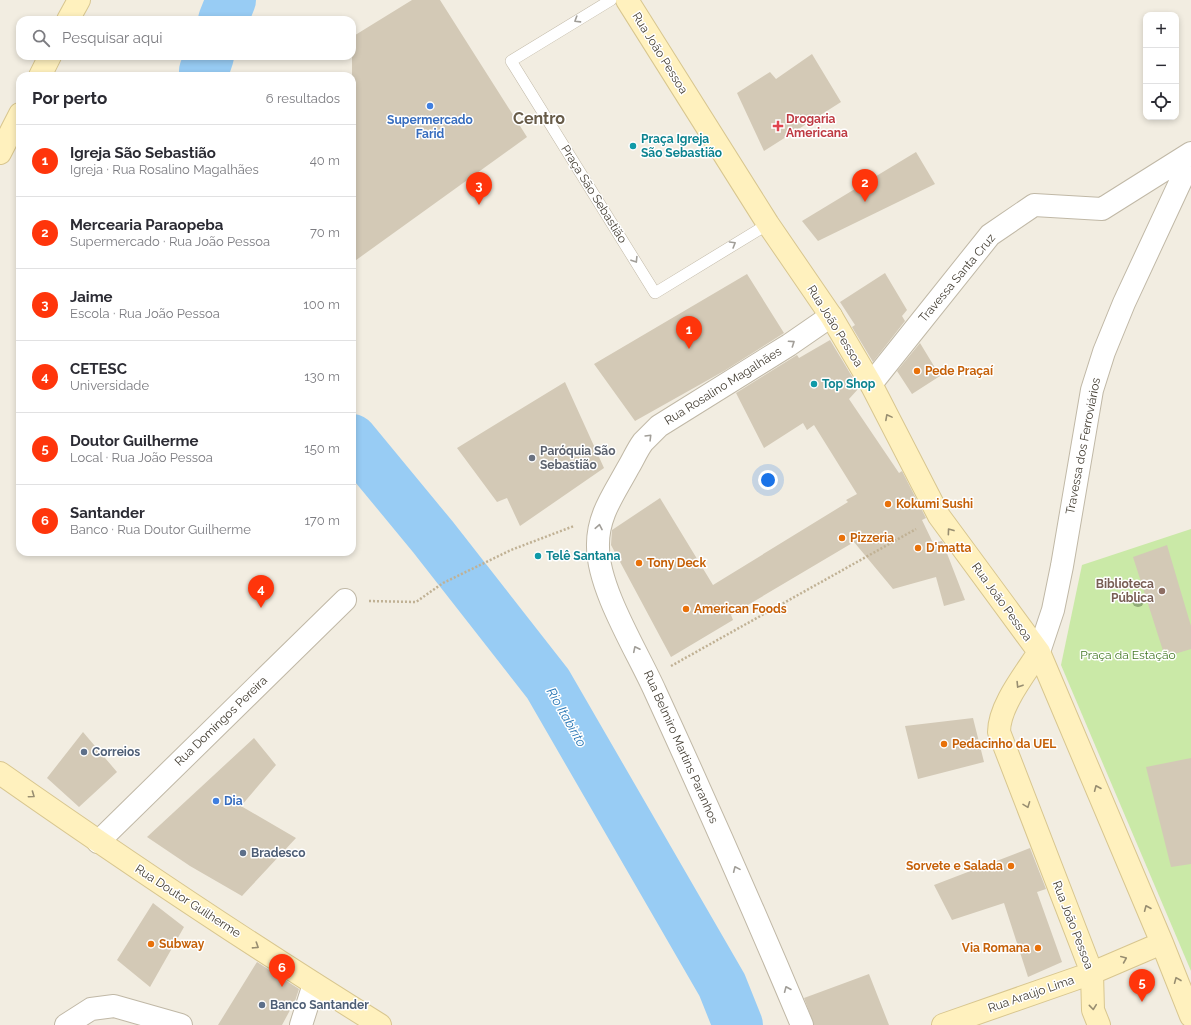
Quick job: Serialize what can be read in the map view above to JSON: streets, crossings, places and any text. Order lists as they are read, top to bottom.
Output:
{
  "streets": {
    "main road": ["Rua João Pessoa", "Rua Doutor Guilherme", "Rua Araújo Lima"],
    "street": [
      "Travessa Santa Cruz",
      "Rua Rosalino Magalhães",
      "Travessa dos Ferroviários",
      "Rua Domingos Pereira",
      "Rua Belmiro Martins Paranhos"
    ],
    "lane": ["Praça São Sebastião"]
  },
  "crossings": [
    ["Rua João Pessoa", "Praça São Sebastião"],
    ["Rua João Pessoa", "Travessa Santa Cruz"],
    ["Rua João Pessoa", "Rua Rosalino Magalhães"],
    ["Rua João Pessoa", "Travessa dos Ferroviários"],
    ["Rua João Pessoa", "Rua Araújo Lima"],
    ["Rua Rosalino Magalhães", "Rua Belmiro Martins Paranhos"],
    ["Rua Domingos Pereira", "Rua Doutor Guilherme"]
  ],
  "one_way": ["Rua Rosalino Magalhães", "Rua Belmiro Martins Paranhos", "Rua Doutor Guilherme"],
  "districts": ["Centro"],
  "water": ["Rio Itabirito"],
  "parks": ["Praça da Estação"],
  "places": {
    "other": [
      "Supermercado Farid",
      "Praça Igreja São Sebastião",
      "Pede Praçaí",
      "Top Shop",
      "Paróquia São Sebastião",
      "Kokumi Sushi",
      "Pizzeria",
      "D'matta",
      "Telê Santana",
      "Tony Deck",
      "Biblioteca Pública",
      "American Foods",
      "Pedacinho da UEL",
      "Correios",
      "Dia",
      "Bradesco",
      "Sorvete e Salada",
      "Subway",
      "Via Romana",
      "Banco Santander"
    ],
    "health": ["Drogaria Americana"]
  },
  "page": {
    "map_buttons": ["+", "−"],
    "search": "Pesquisar aqui",
    "heading": ["Por perto", "6 resultados"],
    "list": [
      {
        "mark": "1",
        "name": "Igreja São Sebastião",
        "note": "Igreja · Rua Rosalino Magalhães",
        "value": "40 m"
      },
      {
        "mark": "2",
        "name": "Mercearia Paraopeba",
        "note": "Supermercado · Rua João Pessoa",
        "value": "70 m"
      },
      {
        "mark": "3",
        "name": "Jaime",
        "note": "Escola · Rua João Pessoa",
        "value": "100 m"
      },
      {
        "mark": "4",
        "name": "CETESC",
        "note": "Universidade",
        "value": "130 m"
      },
      {
        "mark": "5",
        "name": "Doutor Guilherme",
        "note": "Local · Rua João Pessoa",
        "value": "150 m"
      },
      {
        "mark": "6",
        "name": "Santander",
        "note": "Banco · Rua Doutor Guilherme",
        "value": "170 m"
      }
    ],
    "pins": [
      "2",
      "3",
      "1",
      "4",
      "6",
      "5"
    ]
  }
}
